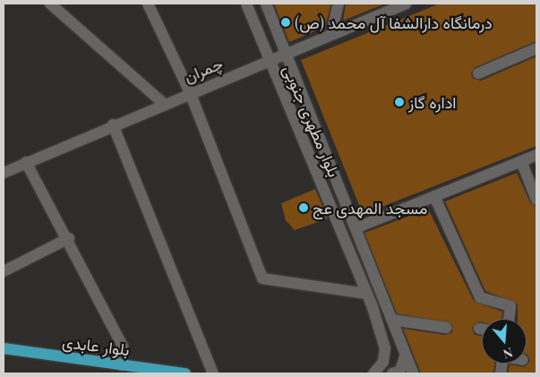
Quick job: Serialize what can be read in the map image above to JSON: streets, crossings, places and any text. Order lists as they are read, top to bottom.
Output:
{
  "streets": {
    "main road": ["بلوار عابدی"],
    "street": ["چمران", "بلوار مطهری جنوبی"]
  },
  "crossings": [
    ["چمران", "بلوار مطهری جنوبی"]
  ],
  "places": ["درمانگاه دارالشفا آل محمد (ص)", "اداره گاز", "مسجد المهدی عج"],
  "north": "bottom"
}
